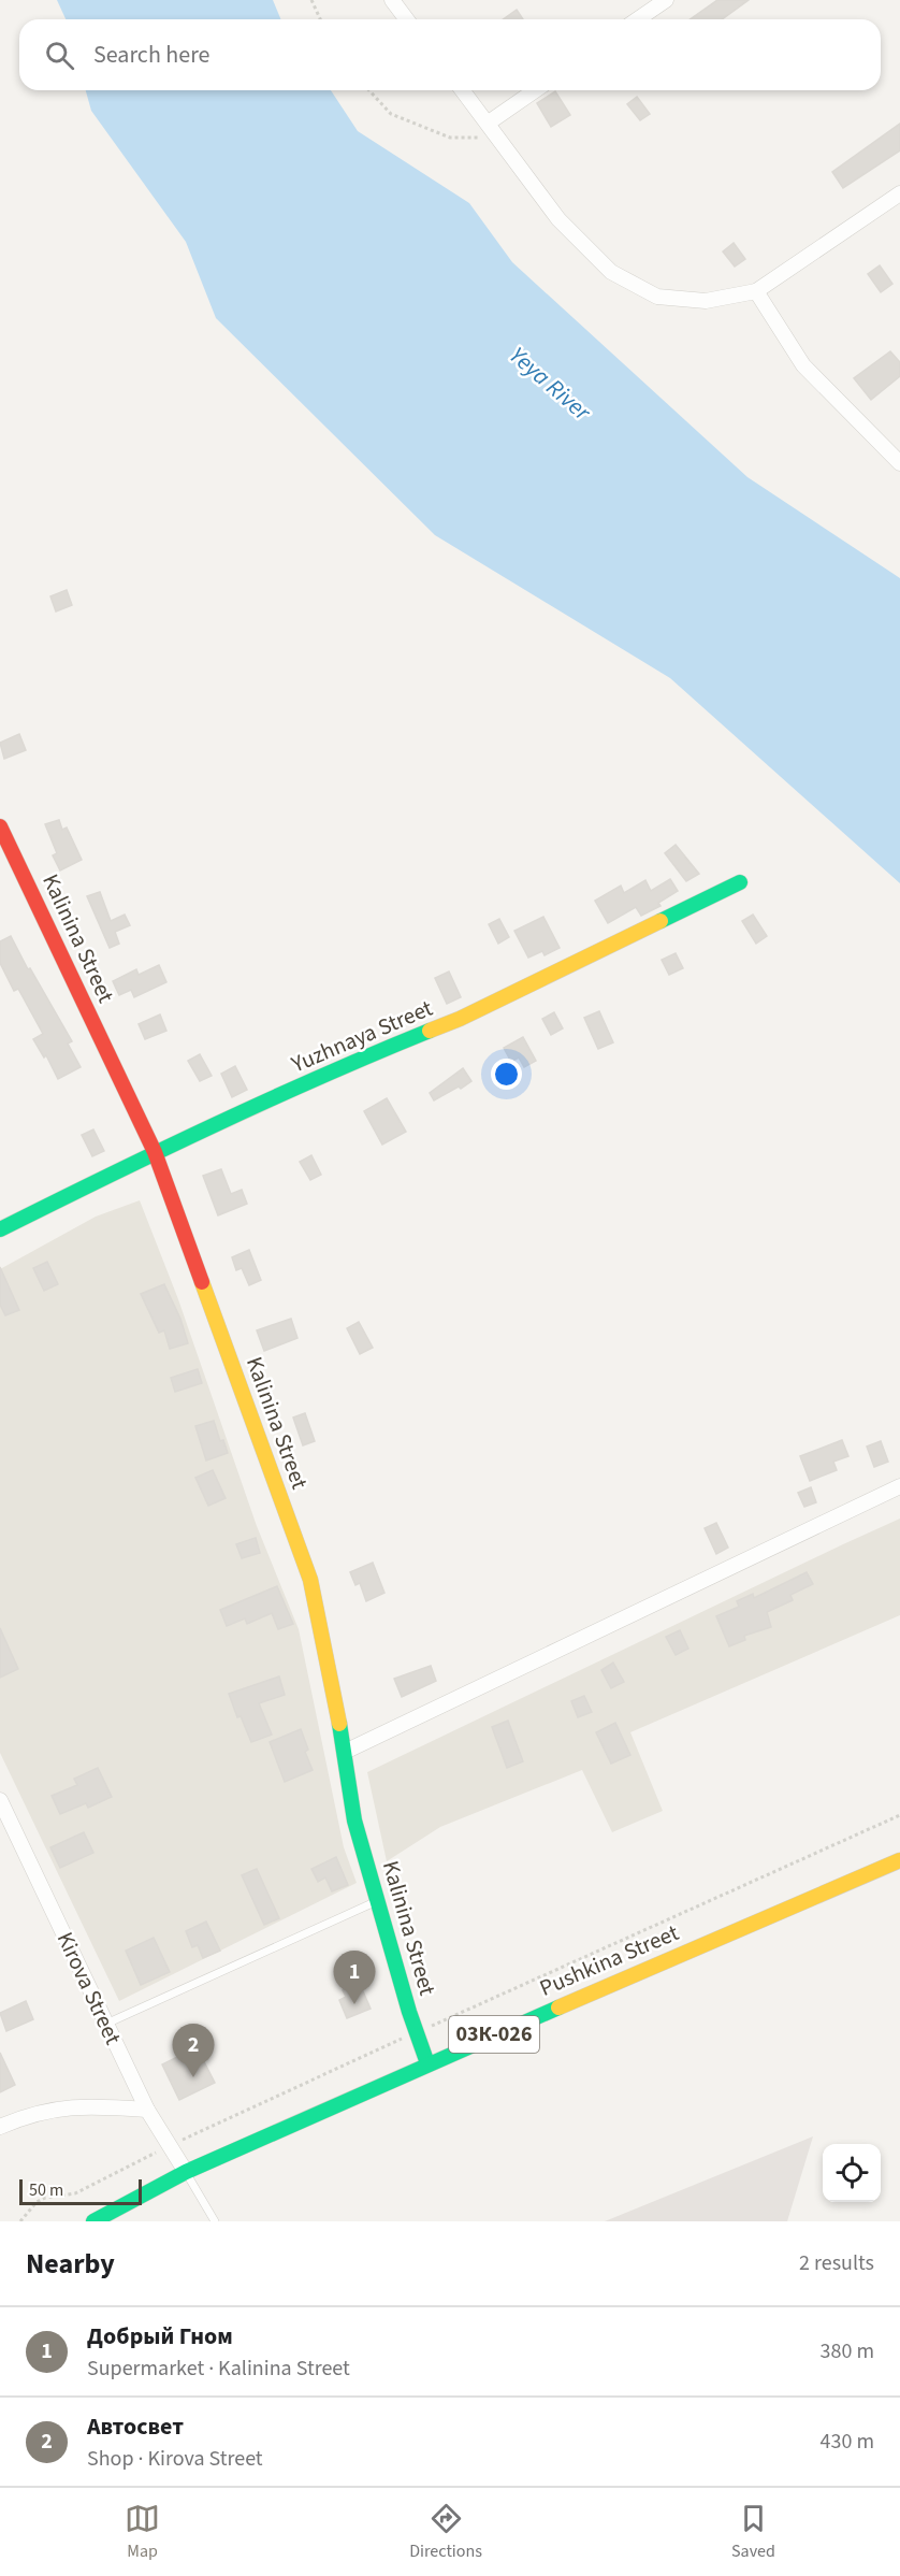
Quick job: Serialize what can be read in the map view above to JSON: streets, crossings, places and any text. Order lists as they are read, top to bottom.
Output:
{
  "streets": {
    "street": [
      "Kalinina Street",
      "Yuzhnaya Street",
      "Pushkina Street",
      "Kirova Street",
      "03К-026"
    ]
  },
  "crossings": [
    ["Kalinina Street", "Yuzhnaya Street"],
    ["Kalinina Street", "Pushkina Street"],
    ["Pushkina Street", "Kirova Street"]
  ],
  "water": ["Yeya River"],
  "scale_bar": "50 m",
  "page": {
    "search": "Search here",
    "pins": ["1", "2"],
    "scale": "50 m",
    "heading": ["Nearby", "2 results"],
    "list": [
      {
        "mark": "1",
        "name": "Добрый Гном",
        "note": "Supermarket · Kalinina Street",
        "value": "380 m"
      },
      {
        "mark": "2",
        "name": "Автосвет",
        "note": "Shop · Kirova Street",
        "value": "430 m"
      }
    ],
    "nav": ["Map", "Directions", "Saved"]
  }
}
